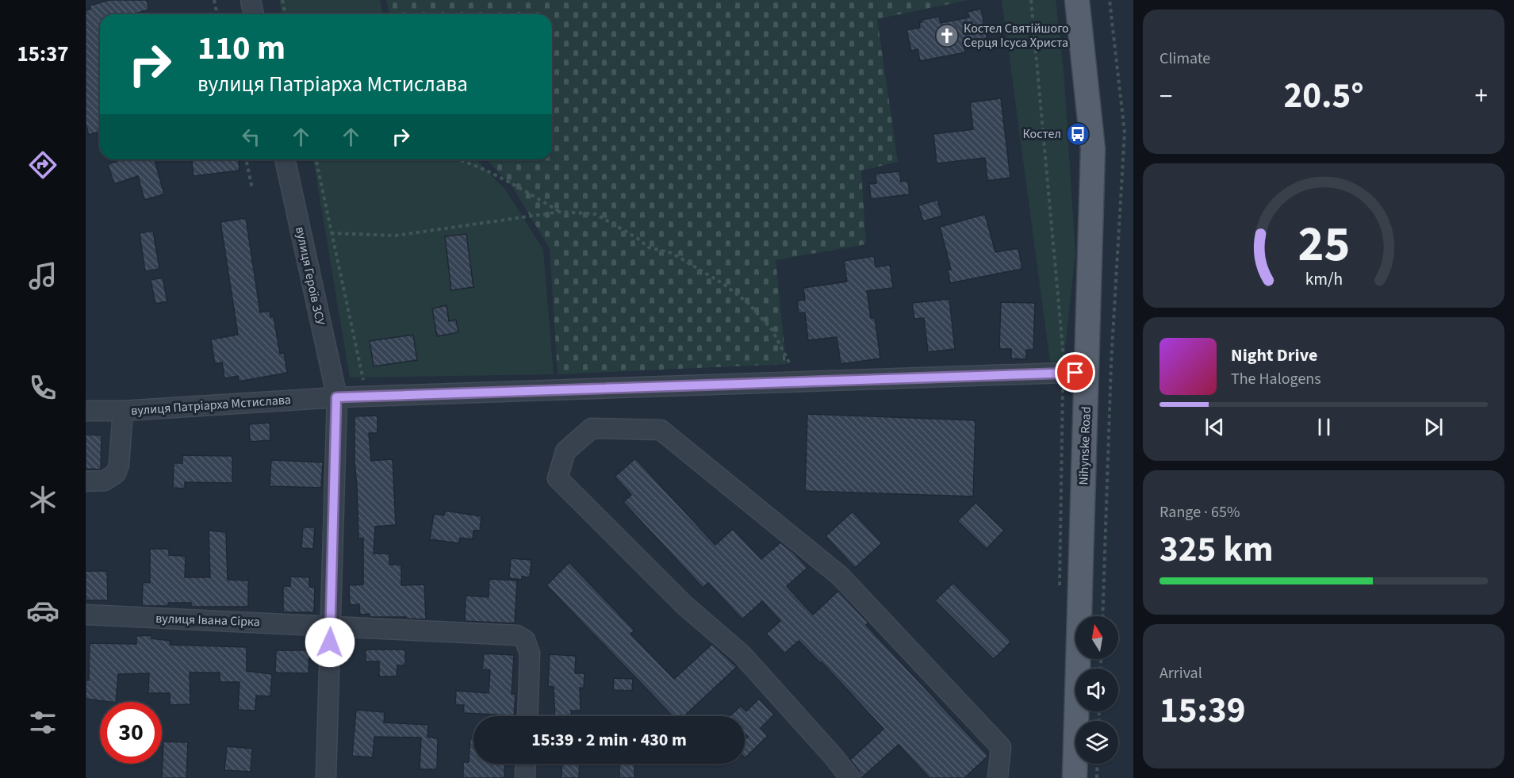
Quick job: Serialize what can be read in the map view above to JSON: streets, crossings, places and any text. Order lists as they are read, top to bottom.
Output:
{
  "streets": {
    "main road": ["Nihynske Road"],
    "street": ["вулиця Героїв ЗСУ", "вулиця Патріарха Мстислава", "вулиця Івана Сірка"]
  },
  "crossings": [
    ["вулиця Героїв ЗСУ", "вулиця Патріарха Мстислава"],
    ["вулиця Патріарха Мстислава", "Nihynske Road"]
  ],
  "places": {
    "church": ["Костел Святійшого Серця Ісуса Христа"],
    "bus stop": ["Костел"]
  },
  "north": "top",
  "page": {
    "tabs": "15:37",
    "tile": [
      "Climate",
      ["Range · 65%", "325 km"],
      ["Arrival", "15:39"]
    ],
    "turn": ["110 m", "вулиця Патріарха Мстислава"],
    "heat": ["−", "20.5°", "+"],
    "song": ["Night Drive", "The Halogens"],
    "limit": "30",
    "trip": "15:39 · 2 min · 430 m",
    "gauge": ["25", "km/h"]
  }
}
